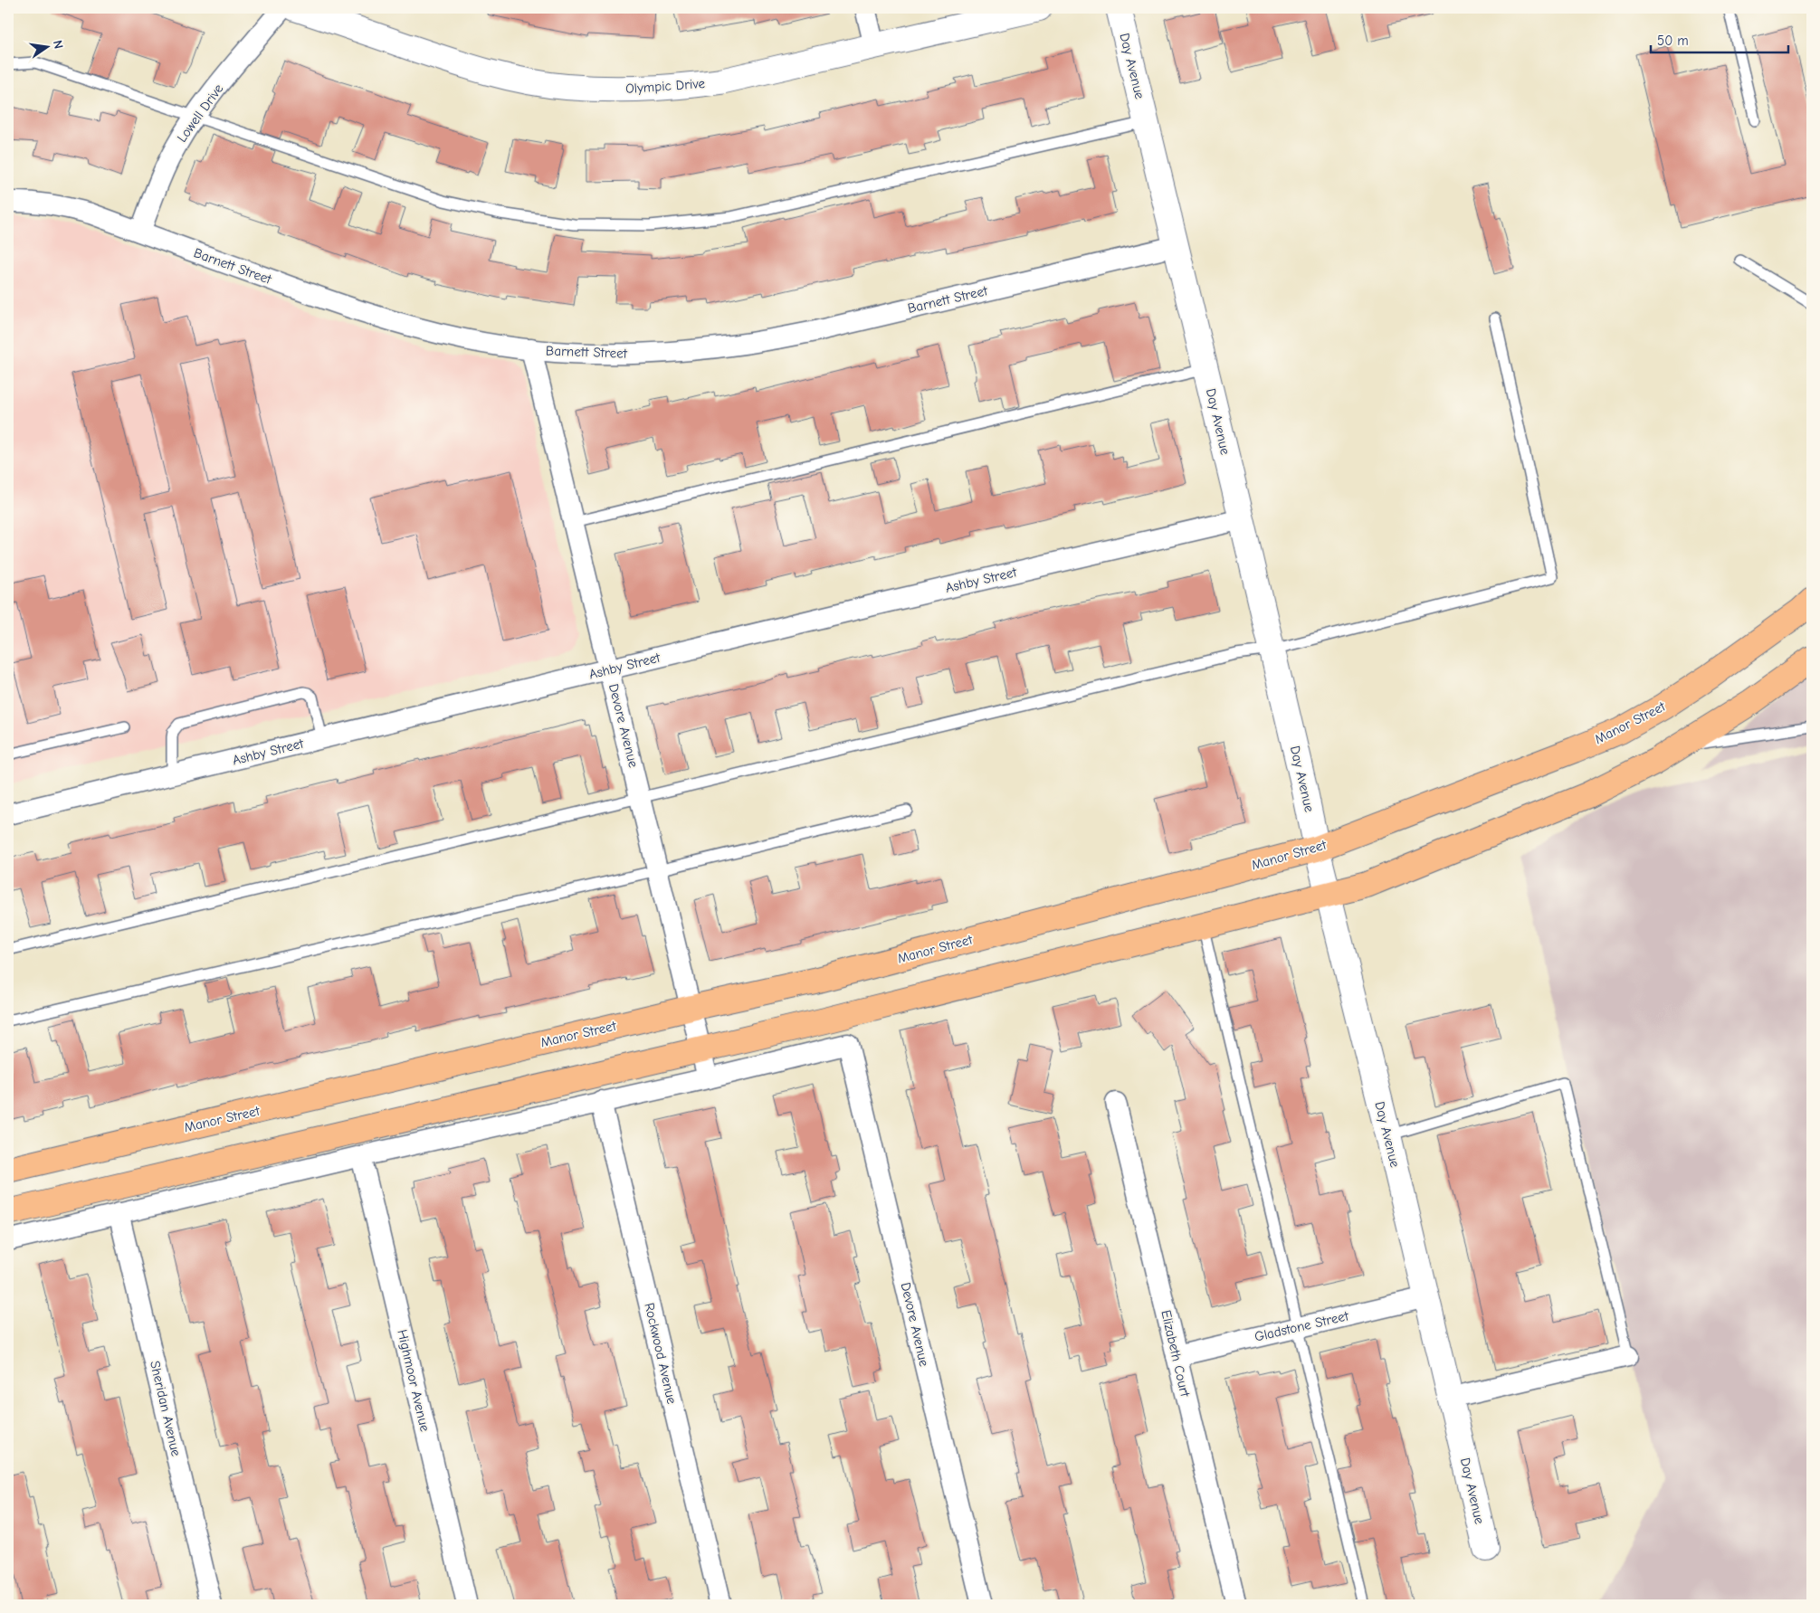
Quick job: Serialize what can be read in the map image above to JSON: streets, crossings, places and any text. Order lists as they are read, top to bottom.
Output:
{
  "streets": {
    "main road": ["Manor Street"],
    "street": [
      "Day Avenue",
      "Olympic Drive",
      "Lowell Drive",
      "Barnett Street",
      "Ashby Street",
      "Devore Avenue",
      "Gladstone Street",
      "Rockwood Avenue",
      "Elizabeth Court",
      "Highmoor Avenue",
      "Sheridan Avenue"
    ]
  },
  "crossings": [
    ["Day Avenue", "Barnett Street"],
    ["Day Avenue", "Ashby Street"],
    ["Day Avenue", "Manor Street"],
    ["Day Avenue", "Gladstone Street"],
    ["Lowell Drive", "Barnett Street"],
    ["Barnett Street", "Devore Avenue"],
    ["Ashby Street", "Devore Avenue"],
    ["Manor Street", "Devore Avenue"],
    ["Gladstone Street", "Elizabeth Court"]
  ],
  "scale_bar": "50 m",
  "north": "right"
}
